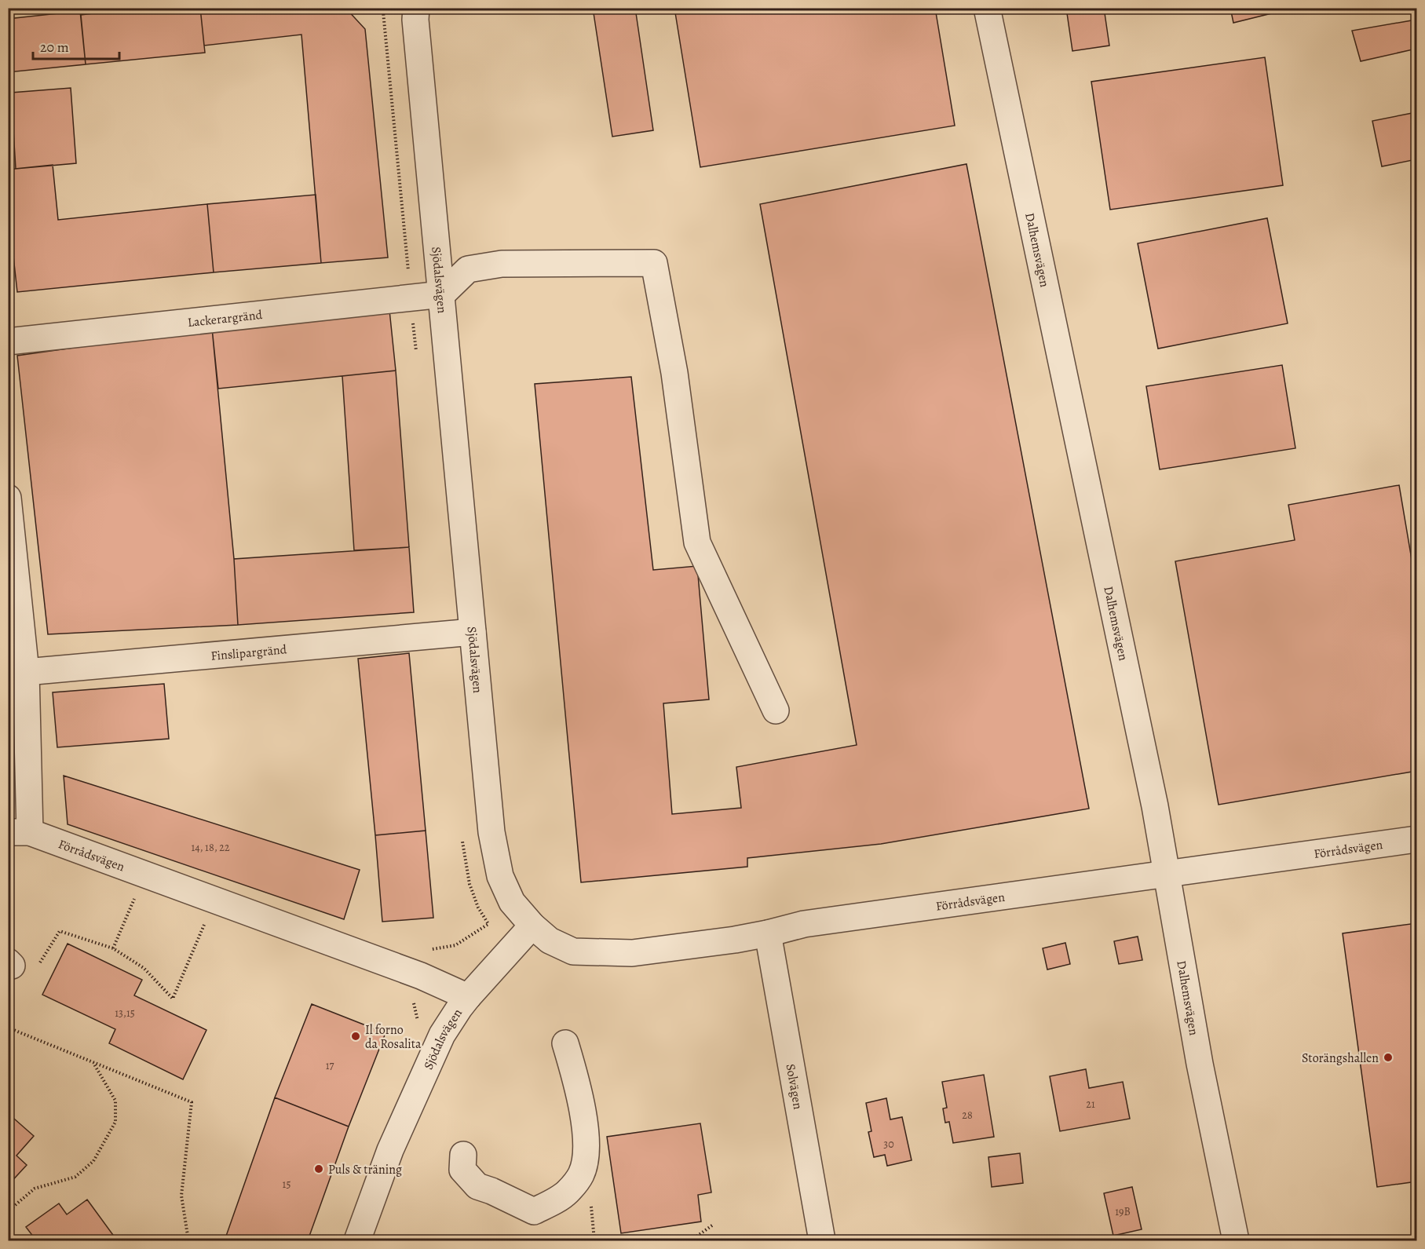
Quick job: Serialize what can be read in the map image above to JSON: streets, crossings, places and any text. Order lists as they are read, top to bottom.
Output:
{
  "streets": {
    "street": [
      "Dalhemsvägen",
      "Sjödalsvägen",
      "Lackerargränd",
      "Finslipargränd",
      "Förrådsvägen",
      "Solvägen"
    ]
  },
  "crossings": [
    ["Dalhemsvägen", "Förrådsvägen"],
    ["Sjödalsvägen", "Lackerargränd"],
    ["Sjödalsvägen", "Finslipargränd"],
    ["Sjödalsvägen", "Förrådsvägen"],
    ["Finslipargränd", "Förrådsvägen"],
    ["Förrådsvägen", "Solvägen"]
  ],
  "places": ["Il forno da Rosalita", "Storängshallen", "Puls & träning"],
  "house_numbers": [
    "14, 18, 22",
    "13,15",
    "17",
    "21",
    "28",
    "30",
    "15",
    "19B"
  ],
  "scale_bar": "20 m"
}
